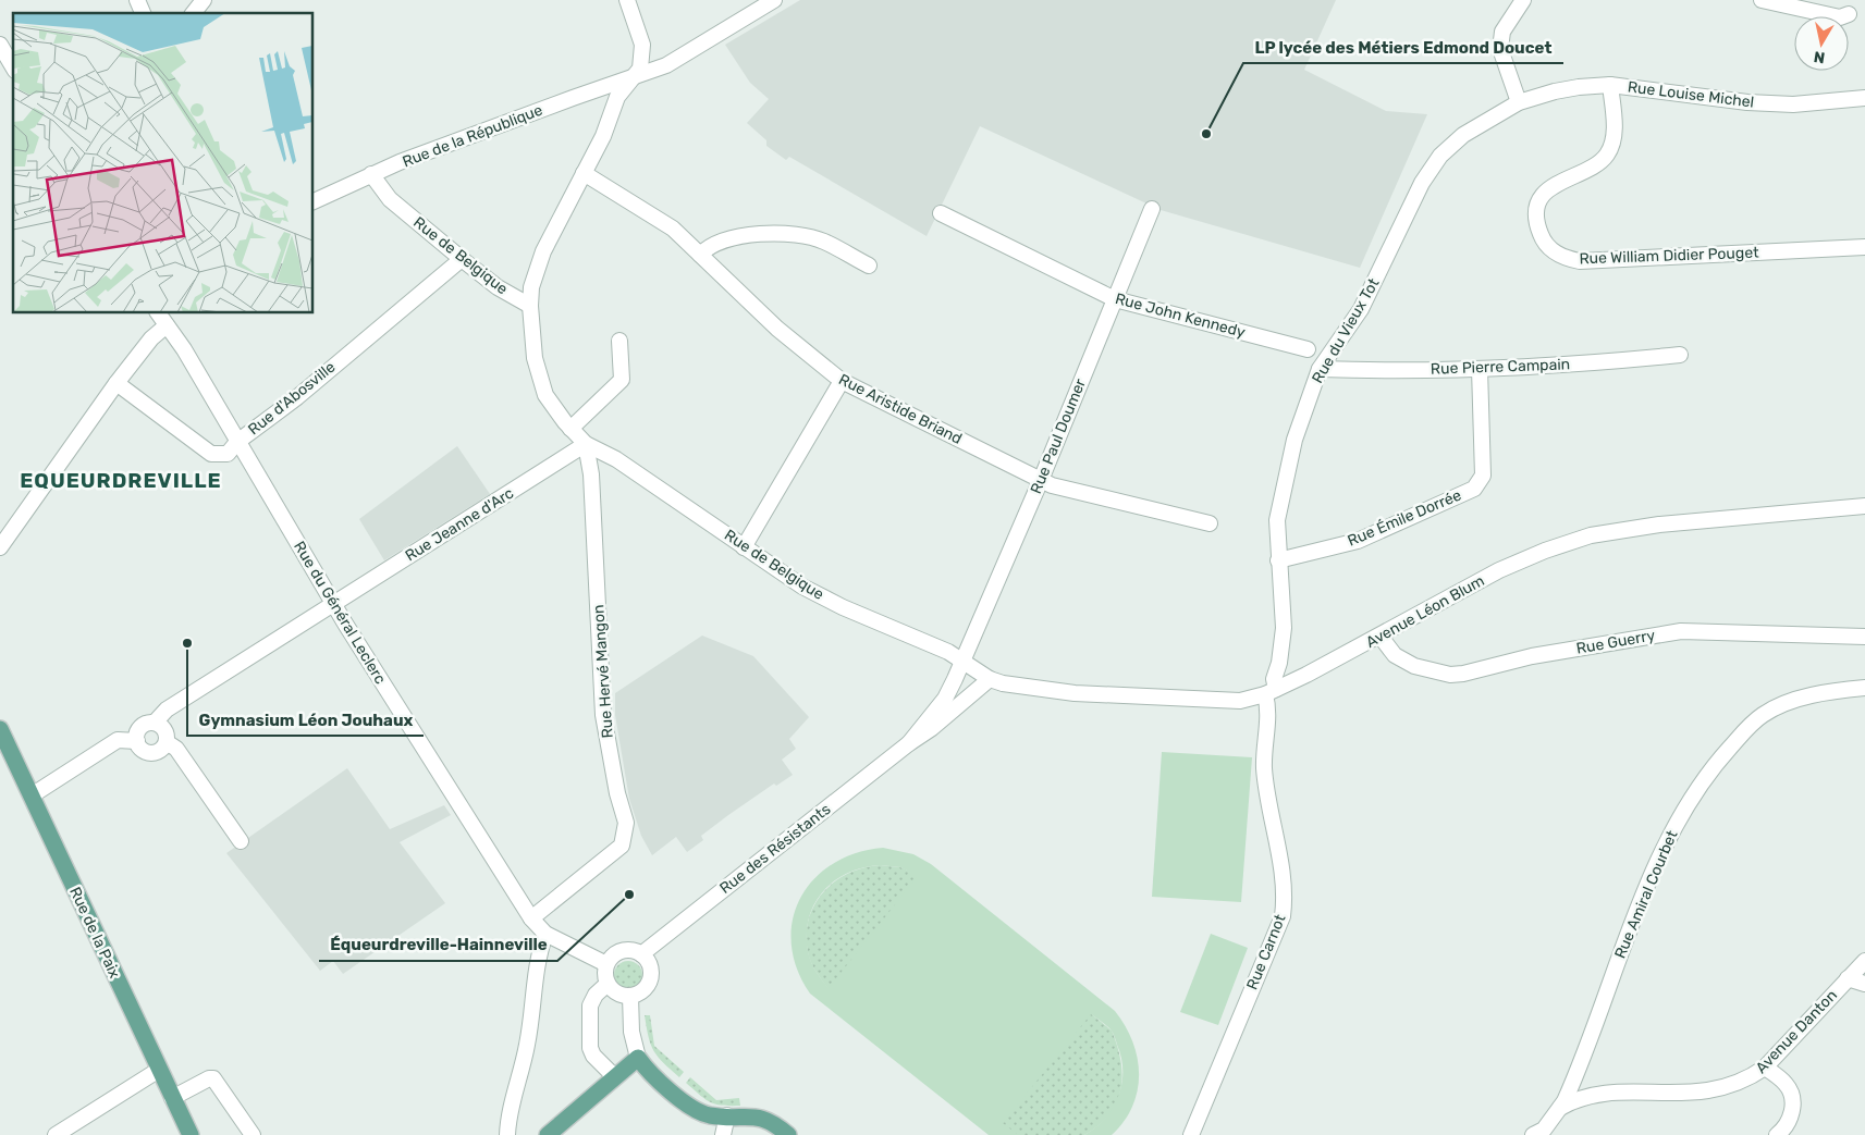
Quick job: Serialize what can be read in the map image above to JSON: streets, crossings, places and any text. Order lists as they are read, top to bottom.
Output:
{
  "streets": {
    "main road": ["Rue de la Paix"],
    "street": [
      "Rue Louise Michel",
      "Rue de la République",
      "Rue de Belgique",
      "Rue William Didier Pouget",
      "Rue John Kennedy",
      "Rue du Vieux Tot",
      "Rue Pierre Campain",
      "Rue d'Abosville",
      "Rue Aristide Briand",
      "Rue Paul Doumer",
      "Rue Émile Dorrée",
      "Rue Jeanne d'Arc",
      "Avenue Léon Blum",
      "Rue du Général Leclerc",
      "Rue Guerry",
      "Rue Hervé Mangon",
      "Rue des Résistants",
      "Rue Amiral Courbet",
      "Rue Carnot",
      "Avenue Danton"
    ]
  },
  "crossings": [
    ["Rue Louise Michel", "Rue William Didier Pouget"],
    ["Rue Louise Michel", "Rue du Vieux Tot"],
    ["Rue de la République", "Rue de Belgique"],
    ["Rue de Belgique", "Rue d'Abosville"],
    ["Rue de Belgique", "Rue Paul Doumer"],
    ["Rue de Belgique", "Rue Jeanne d'Arc"],
    ["Rue de Belgique", "Avenue Léon Blum"],
    ["Rue de Belgique", "Rue Hervé Mangon"],
    ["Rue de Belgique", "Rue des Résistants"],
    ["Rue John Kennedy", "Rue Paul Doumer"],
    ["Rue du Vieux Tot", "Rue Pierre Campain"],
    ["Rue du Vieux Tot", "Rue Émile Dorrée"],
    ["Rue du Vieux Tot", "Avenue Léon Blum"],
    ["Rue du Vieux Tot", "Rue Carnot"],
    ["Rue Pierre Campain", "Rue Émile Dorrée"],
    ["Rue d'Abosville", "Rue du Général Leclerc"],
    ["Rue Aristide Briand", "Rue Paul Doumer"],
    ["Rue Paul Doumer", "Rue des Résistants"],
    ["Rue Jeanne d'Arc", "Rue du Général Leclerc"],
    ["Rue Jeanne d'Arc", "Rue Hervé Mangon"],
    ["Avenue Léon Blum", "Rue Guerry"],
    ["Avenue Léon Blum", "Rue des Résistants"],
    ["Avenue Léon Blum", "Rue Carnot"],
    ["Rue du Général Leclerc", "Rue Hervé Mangon"],
    ["Rue du Général Leclerc", "Rue des Résistants"],
    ["Rue Amiral Courbet", "Avenue Danton"]
  ],
  "districts": ["EQUEURDREVILLE"],
  "places": ["LP lycée des Métiers Edmond Doucet", "Gymnasium Léon Jouhaux", "Équeurdreville-Hainneville"],
  "north": "bottom"
}
